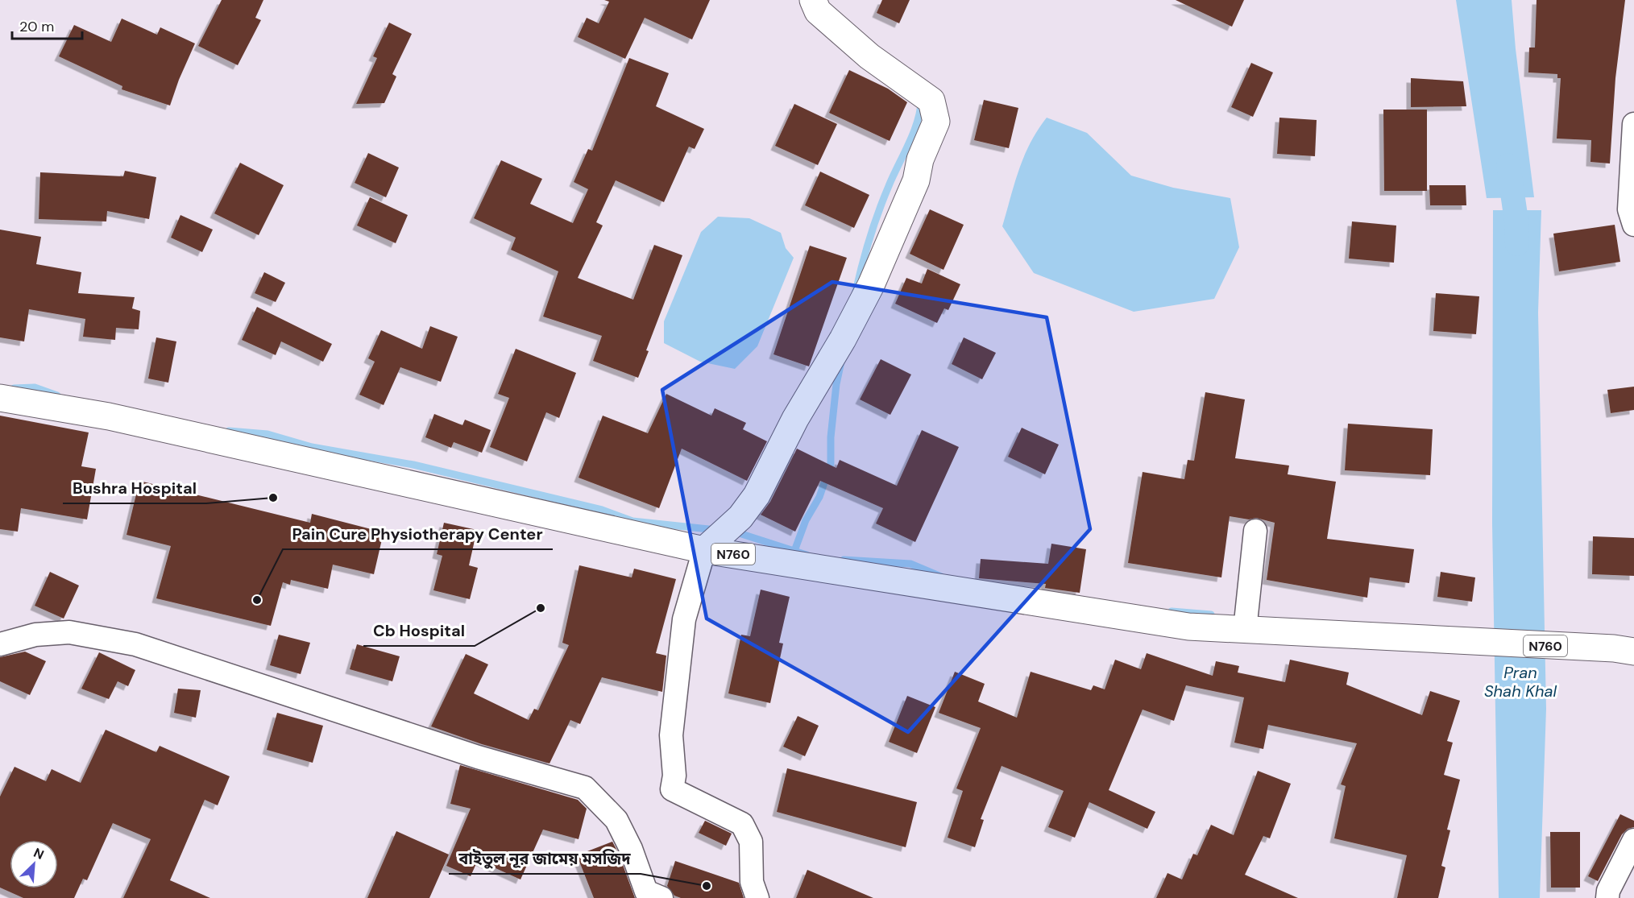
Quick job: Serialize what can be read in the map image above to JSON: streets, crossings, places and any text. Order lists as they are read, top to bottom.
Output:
{
  "streets": {
    "main road": ["N760"]
  },
  "water": ["Pran Shah Khal"],
  "places": [
    "Bushra Hospital",
    "Pain Cure Physiotherapy Center",
    "Cb Hospital",
    "বাইতুল নূর জামেয় মসজিদ"
  ],
  "scale_bar": "20 m",
  "north": "top right"
}
